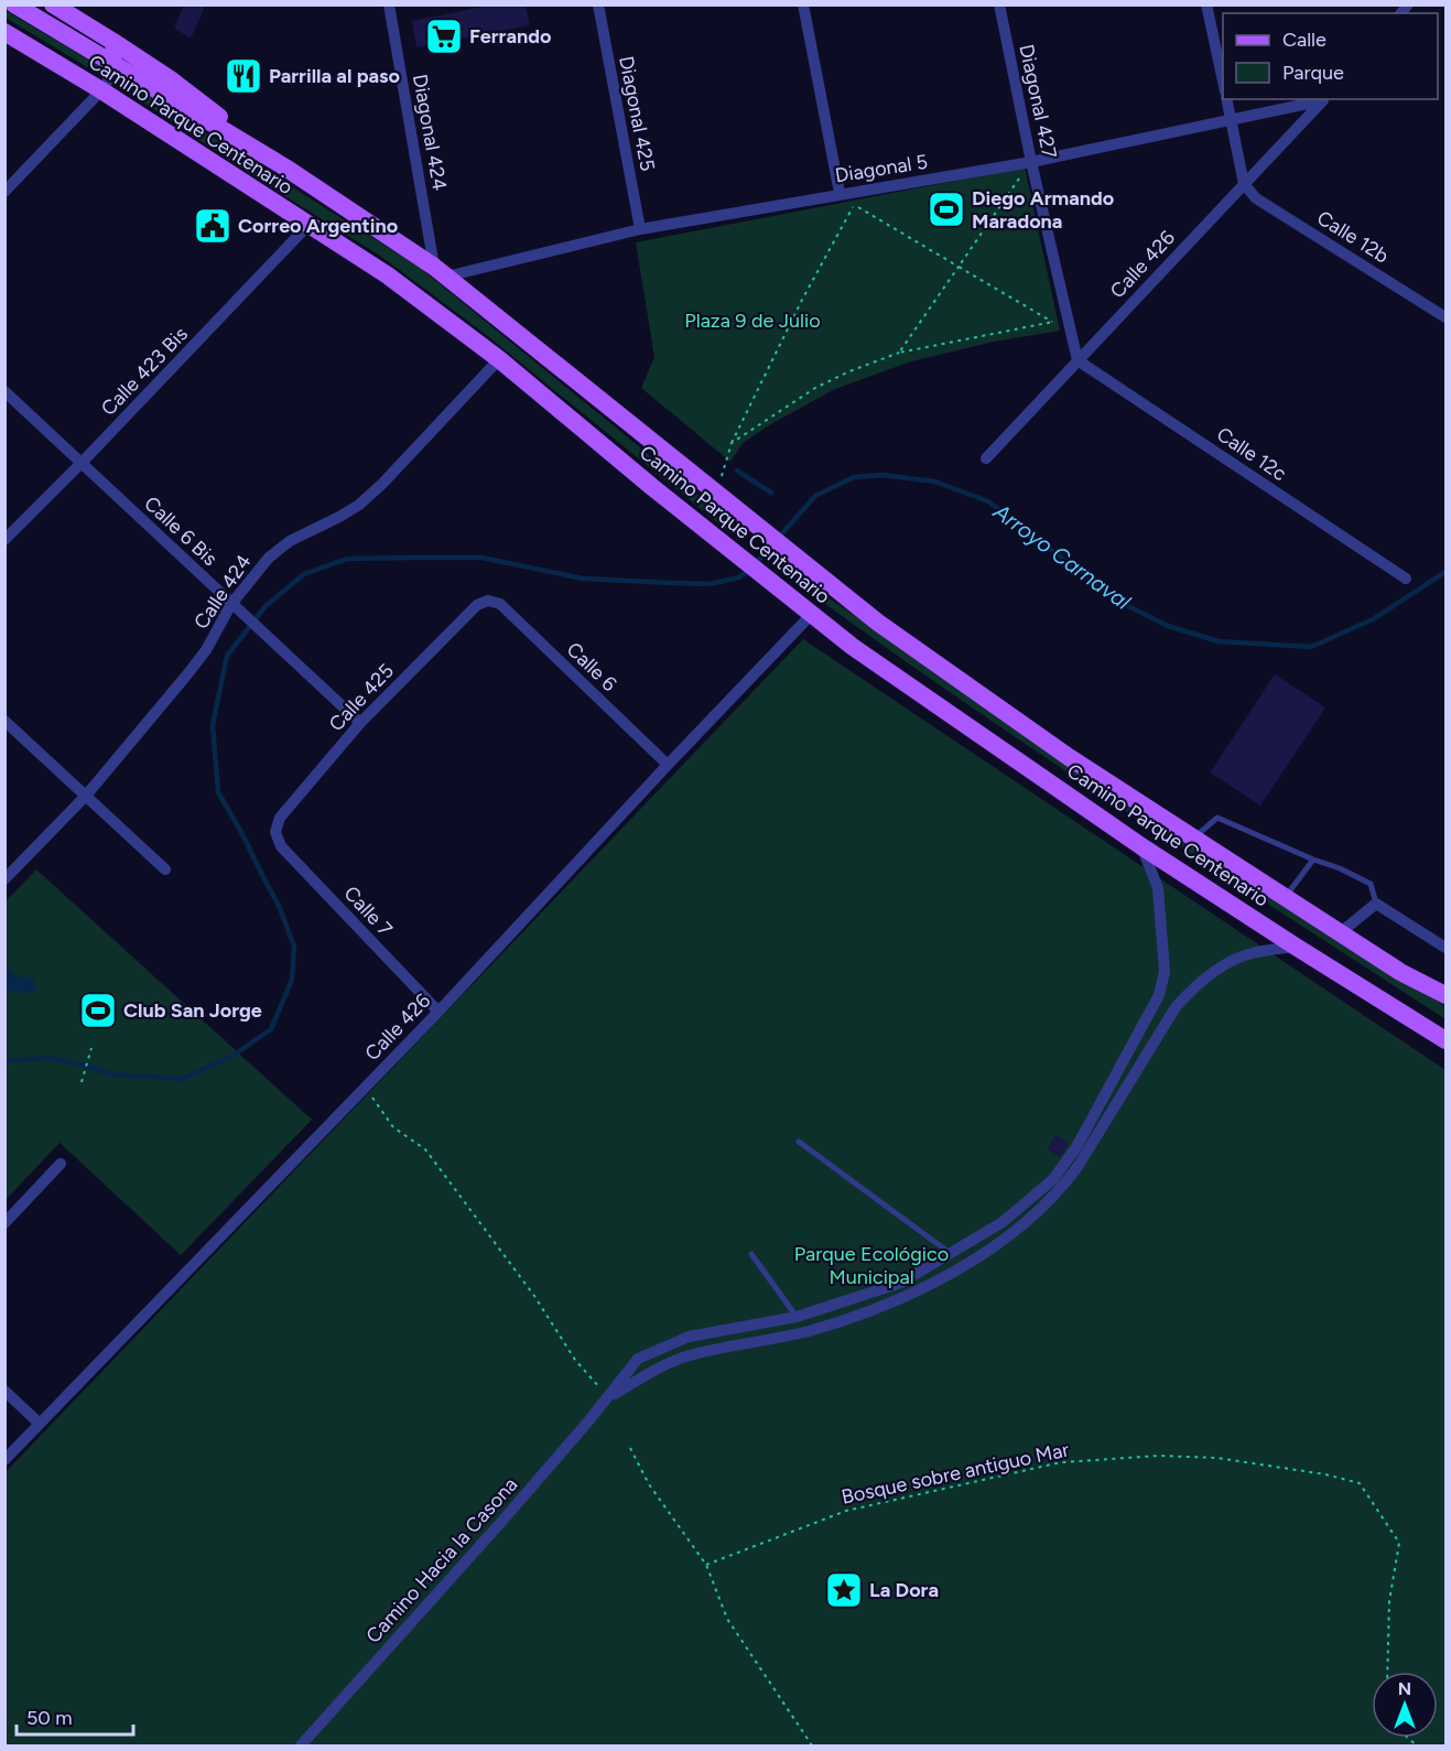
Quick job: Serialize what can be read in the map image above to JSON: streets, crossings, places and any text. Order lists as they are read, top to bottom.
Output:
{
  "streets": {
    "main road": ["Camino Parque Centenario"],
    "street": [
      "Diagonal 427",
      "Diagonal 425",
      "Diagonal 424",
      "Diagonal 5",
      "Calle 12b",
      "Calle 426",
      "Calle 423 Bis",
      "Calle 12c",
      "Calle 6 Bis",
      "Calle 424",
      "Calle 6",
      "Calle 425",
      "Calle 7",
      "Camino Hacia la Casona"
    ],
    "path": ["Bosque sobre antiguo Mar"]
  },
  "crossings": [
    ["Diagonal 427", "Diagonal 5"],
    ["Diagonal 427", "Calle 426"],
    ["Diagonal 427", "Calle 12c"],
    ["Diagonal 425", "Diagonal 5"],
    ["Camino Parque Centenario", "Diagonal 424"],
    ["Camino Parque Centenario", "Diagonal 5"],
    ["Camino Parque Centenario", "Calle 426"],
    ["Camino Parque Centenario", "Calle 423 Bis"],
    ["Camino Parque Centenario", "Calle 424"],
    ["Diagonal 424", "Diagonal 5"],
    ["Diagonal 5", "Calle 426"],
    ["Calle 12b", "Calle 426"],
    ["Calle 426", "Calle 12c"],
    ["Calle 426", "Calle 6"],
    ["Calle 426", "Calle 7"],
    ["Calle 423 Bis", "Calle 6 Bis"],
    ["Calle 6 Bis", "Calle 424"],
    ["Calle 6 Bis", "Calle 425"],
    ["Calle 6", "Calle 425"],
    ["Calle 425", "Calle 7"]
  ],
  "water": ["Arroyo Carnaval"],
  "parks": ["Plaza 9 de Julio", "Parque Ecológico Municipal"],
  "places": {
    "supermarket": ["Ferrando"],
    "restaurant": ["Parrilla al paso"],
    "sports": ["Diego Armando Maradona", "Club San Jorge"],
    "public building": ["Correo Argentino"],
    "place": ["La Dora"]
  },
  "legend": ["Calle", "Parque"],
  "scale_bar": "50 m",
  "north": "top"
}
